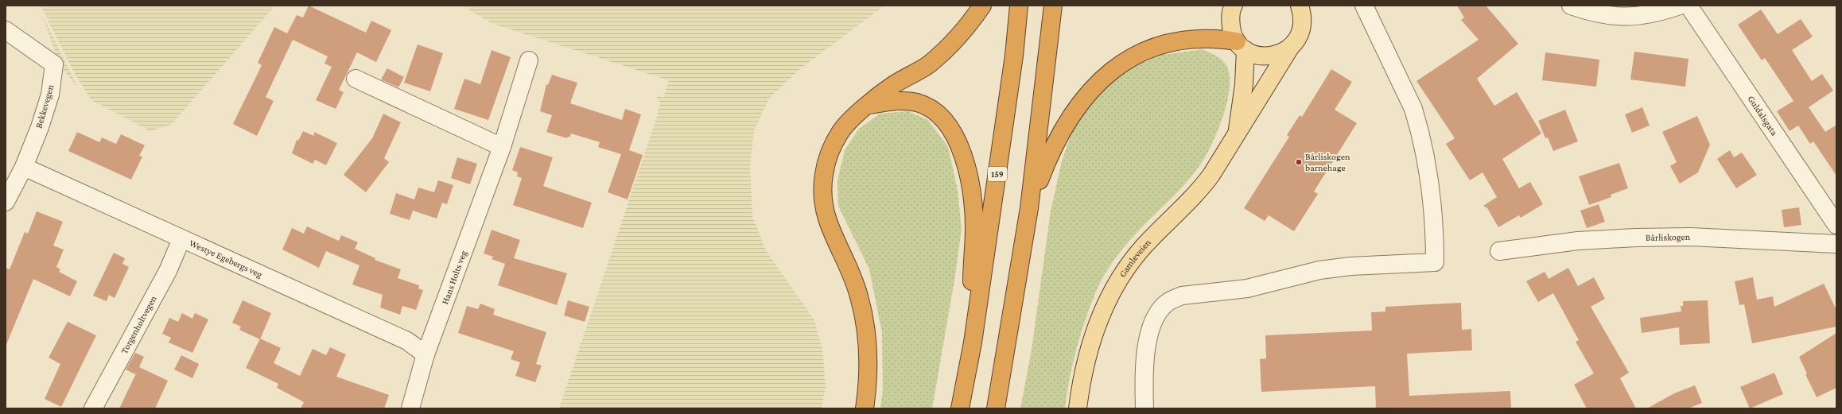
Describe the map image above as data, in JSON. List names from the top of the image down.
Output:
{
  "streets": {
    "highway": ["159"],
    "main road": ["Gamleveien"],
    "street": [
      "Bekkevegen",
      "Guldalsgata",
      "Bårliskogen",
      "Westye Egebergs veg",
      "Hans Holts veg",
      "Torgenholtvegen"
    ]
  },
  "crossings": [
    ["Bekkevegen", "Westye Egebergs veg"],
    ["Westye Egebergs veg", "Hans Holts veg"],
    ["Westye Egebergs veg", "Torgenholtvegen"]
  ],
  "places": ["Bårliskogen barnehage"]
}
